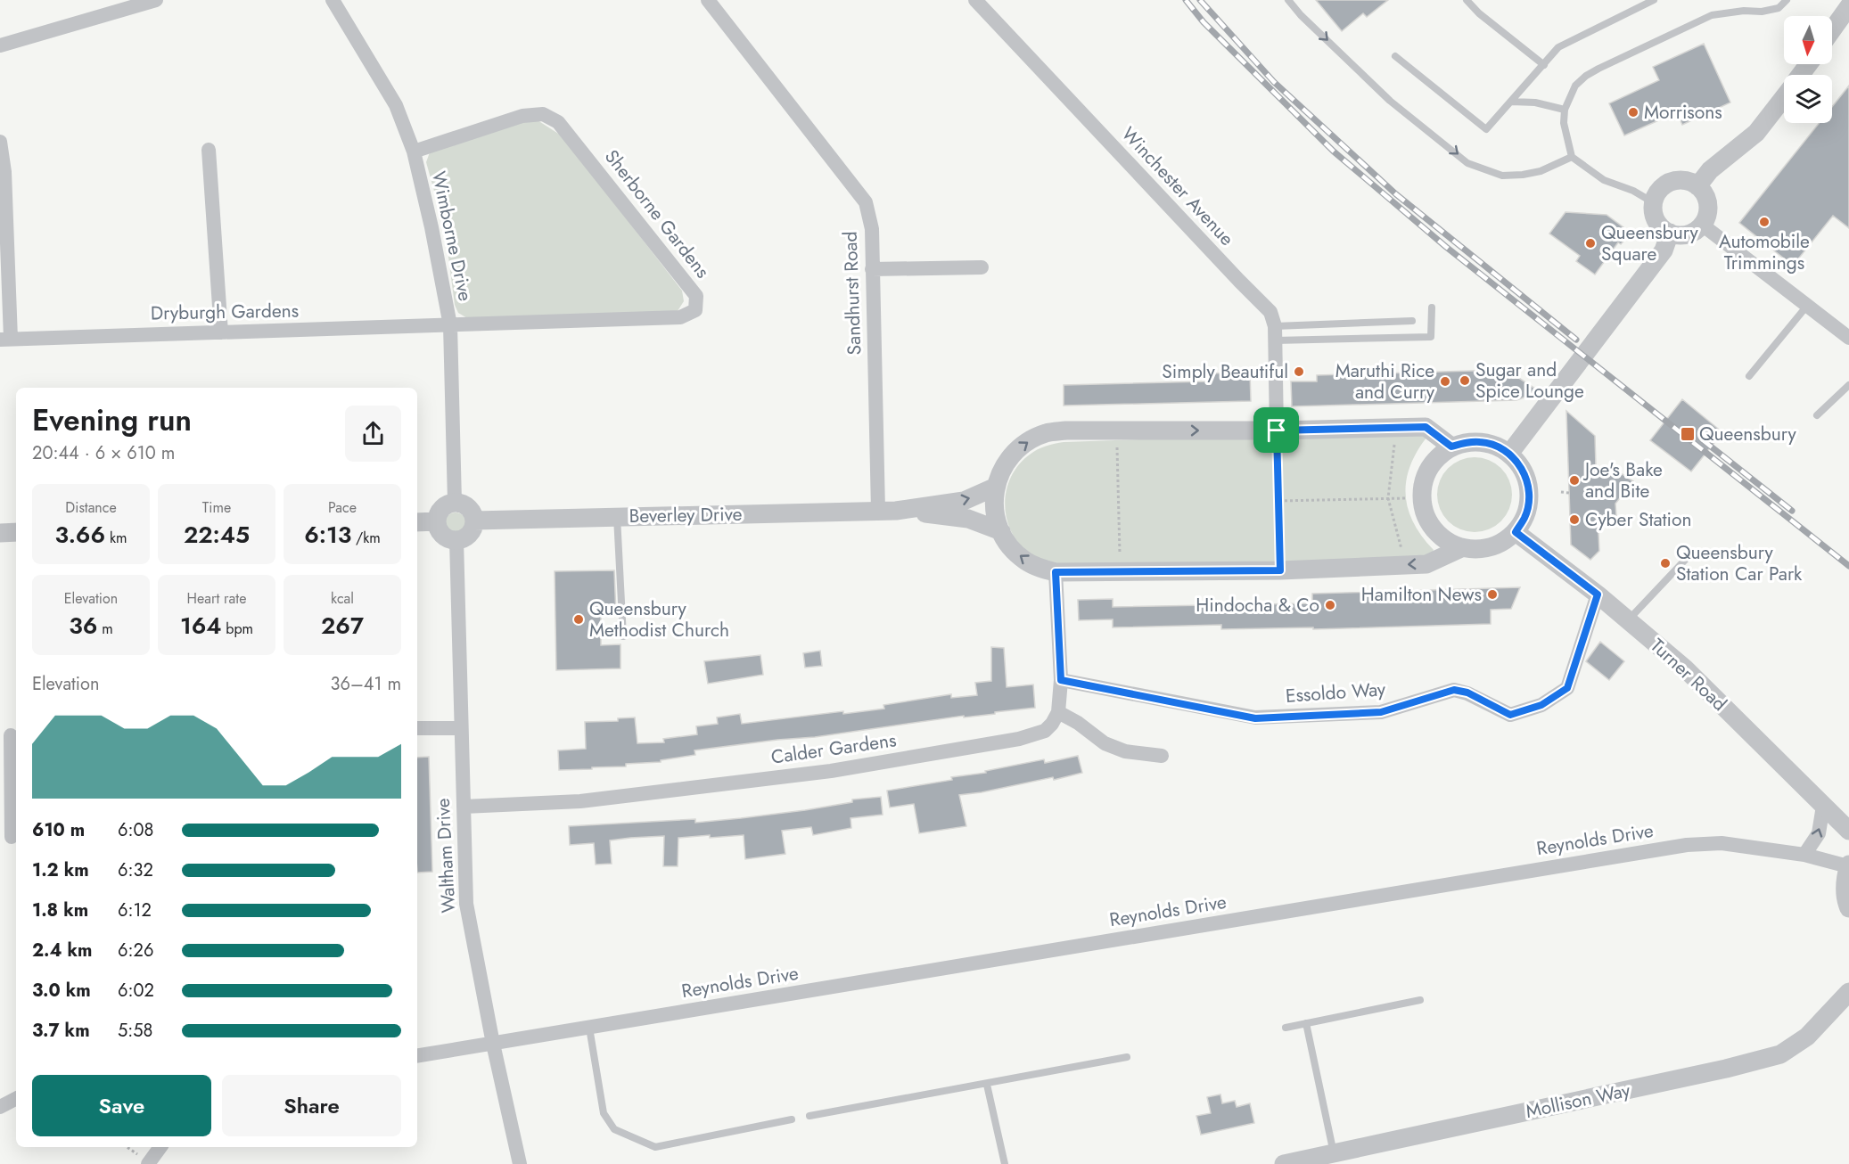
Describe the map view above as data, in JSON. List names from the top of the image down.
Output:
{
  "streets": {
    "street": [
      "Winchester Avenue",
      "Sherborne Gardens",
      "Wimborne Drive",
      "Sandhurst Road",
      "Dryburgh Gardens",
      "Beverley Drive",
      "Turner Road",
      "Essoldo Way",
      "Calder Gardens",
      "Reynolds Drive",
      "Waltham Drive",
      "Mollison Way"
    ]
  },
  "crossings": [
    ["Sherborne Gardens", "Wimborne Drive"],
    ["Sherborne Gardens", "Dryburgh Gardens"],
    ["Wimborne Drive", "Dryburgh Gardens"],
    ["Wimborne Drive", "Beverley Drive"],
    ["Wimborne Drive", "Waltham Drive"],
    ["Sandhurst Road", "Beverley Drive"],
    ["Beverley Drive", "Waltham Drive"],
    ["Turner Road", "Essoldo Way"],
    ["Calder Gardens", "Waltham Drive"],
    ["Reynolds Drive", "Waltham Drive"]
  ],
  "places": {
    "other": [
      "Morrisons",
      "Automobile Trimmings",
      "Queensbury Square",
      "Simply Beautiful",
      "Sugar and Spice Lounge",
      "Maruthi Rice and Curry",
      "Joe's Bake and Bite",
      "Cyber Station",
      "Queensbury Station Car Park",
      "Hamilton News",
      "Hindocha & Co",
      "Queensbury Methodist Church"
    ],
    "transit": ["Queensbury"]
  },
  "north": "bottom",
  "page": {
    "heading": ["Evening run", "20:44 · 6 × 610 m"],
    "stats": [
      ["Distance", "3.66 km"],
      ["Time", "22:45"],
      ["Pace", "6:13 /km"],
      ["Elevation", "36 m"],
      ["Heart rate", "164 bpm"],
      ["kcal", "267"]
    ],
    "chart": ["Elevation", "36–41 m"],
    "list": [
      {
        "name": "610 m",
        "note": "6:08"
      },
      {
        "name": "1.2 km",
        "note": "6:32"
      },
      {
        "name": "1.8 km",
        "note": "6:12"
      },
      {
        "name": "2.4 km",
        "note": "6:26"
      },
      {
        "name": "3.0 km",
        "note": "6:02"
      },
      {
        "name": "3.7 km",
        "note": "5:58"
      }
    ],
    "buttons": ["Save", "Share"]
  }
}
